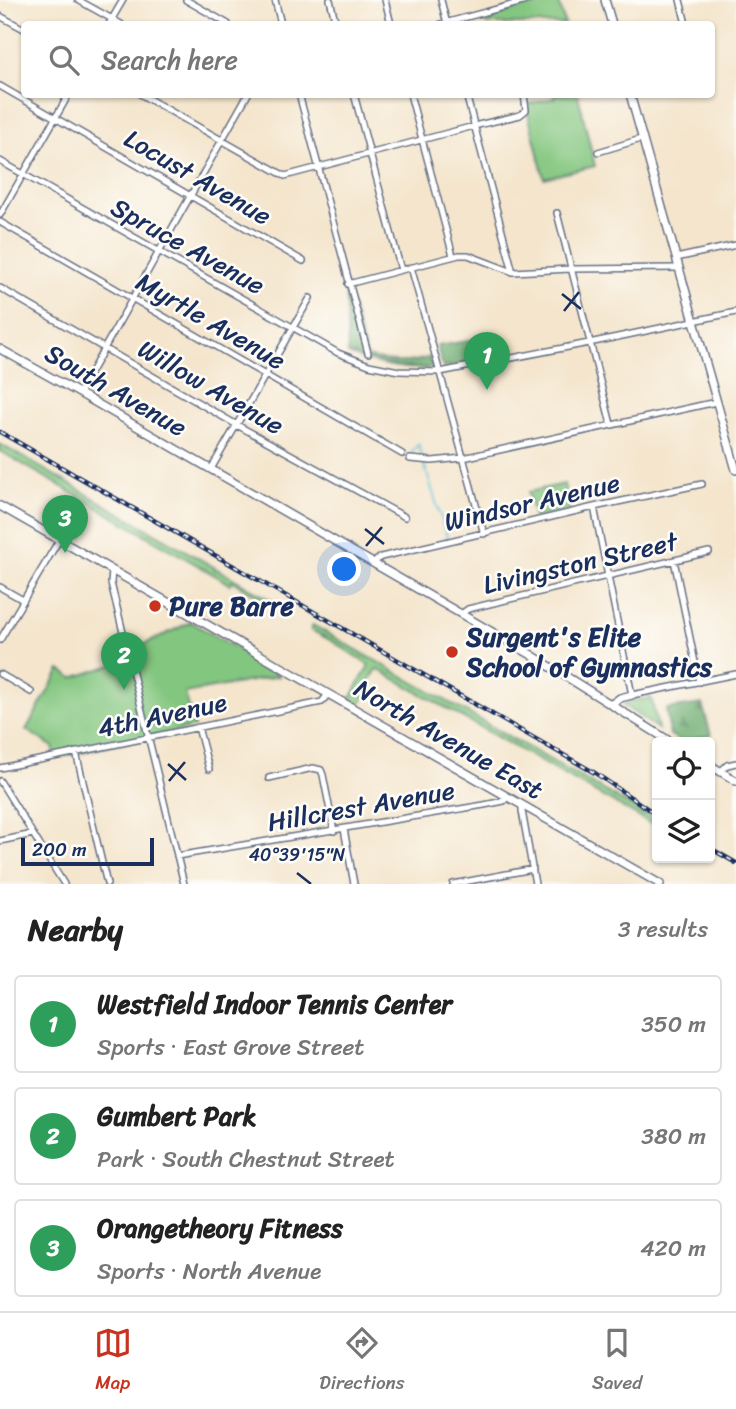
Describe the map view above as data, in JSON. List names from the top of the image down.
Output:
{
  "streets": {
    "main road": ["South Avenue", "North Avenue East"],
    "street": [
      "Locust Avenue",
      "Spruce Avenue",
      "Myrtle Avenue",
      "Willow Avenue",
      "Windsor Avenue",
      "Livingston Street",
      "4th Avenue",
      "Hillcrest Avenue"
    ]
  },
  "crossings": [
    ["South Avenue", "Windsor Avenue"],
    ["South Avenue", "Livingston Street"],
    ["4th Avenue", "North Avenue East"],
    ["North Avenue East", "Hillcrest Avenue"]
  ],
  "places": ["Pure Barre", "Surgent's Elite School of Gymnastics"],
  "scale_bar": "200 m",
  "page": {
    "search": "Search here",
    "pins": ["1", "3", "2"],
    "scale": "200 m",
    "heading": ["Nearby", "3 results"],
    "list": [
      {
        "mark": "1",
        "name": "Westfield Indoor Tennis Center",
        "note": "Sports · East Grove Street",
        "value": "350 m"
      },
      {
        "mark": "2",
        "name": "Gumbert Park",
        "note": "Park · South Chestnut Street",
        "value": "380 m"
      },
      {
        "mark": "3",
        "name": "Orangetheory Fitness",
        "note": "Sports · North Avenue",
        "value": "420 m"
      }
    ],
    "nav": ["Map", "Directions", "Saved"]
  },
  "coordinates": ["40°39'15\"N"]
}
